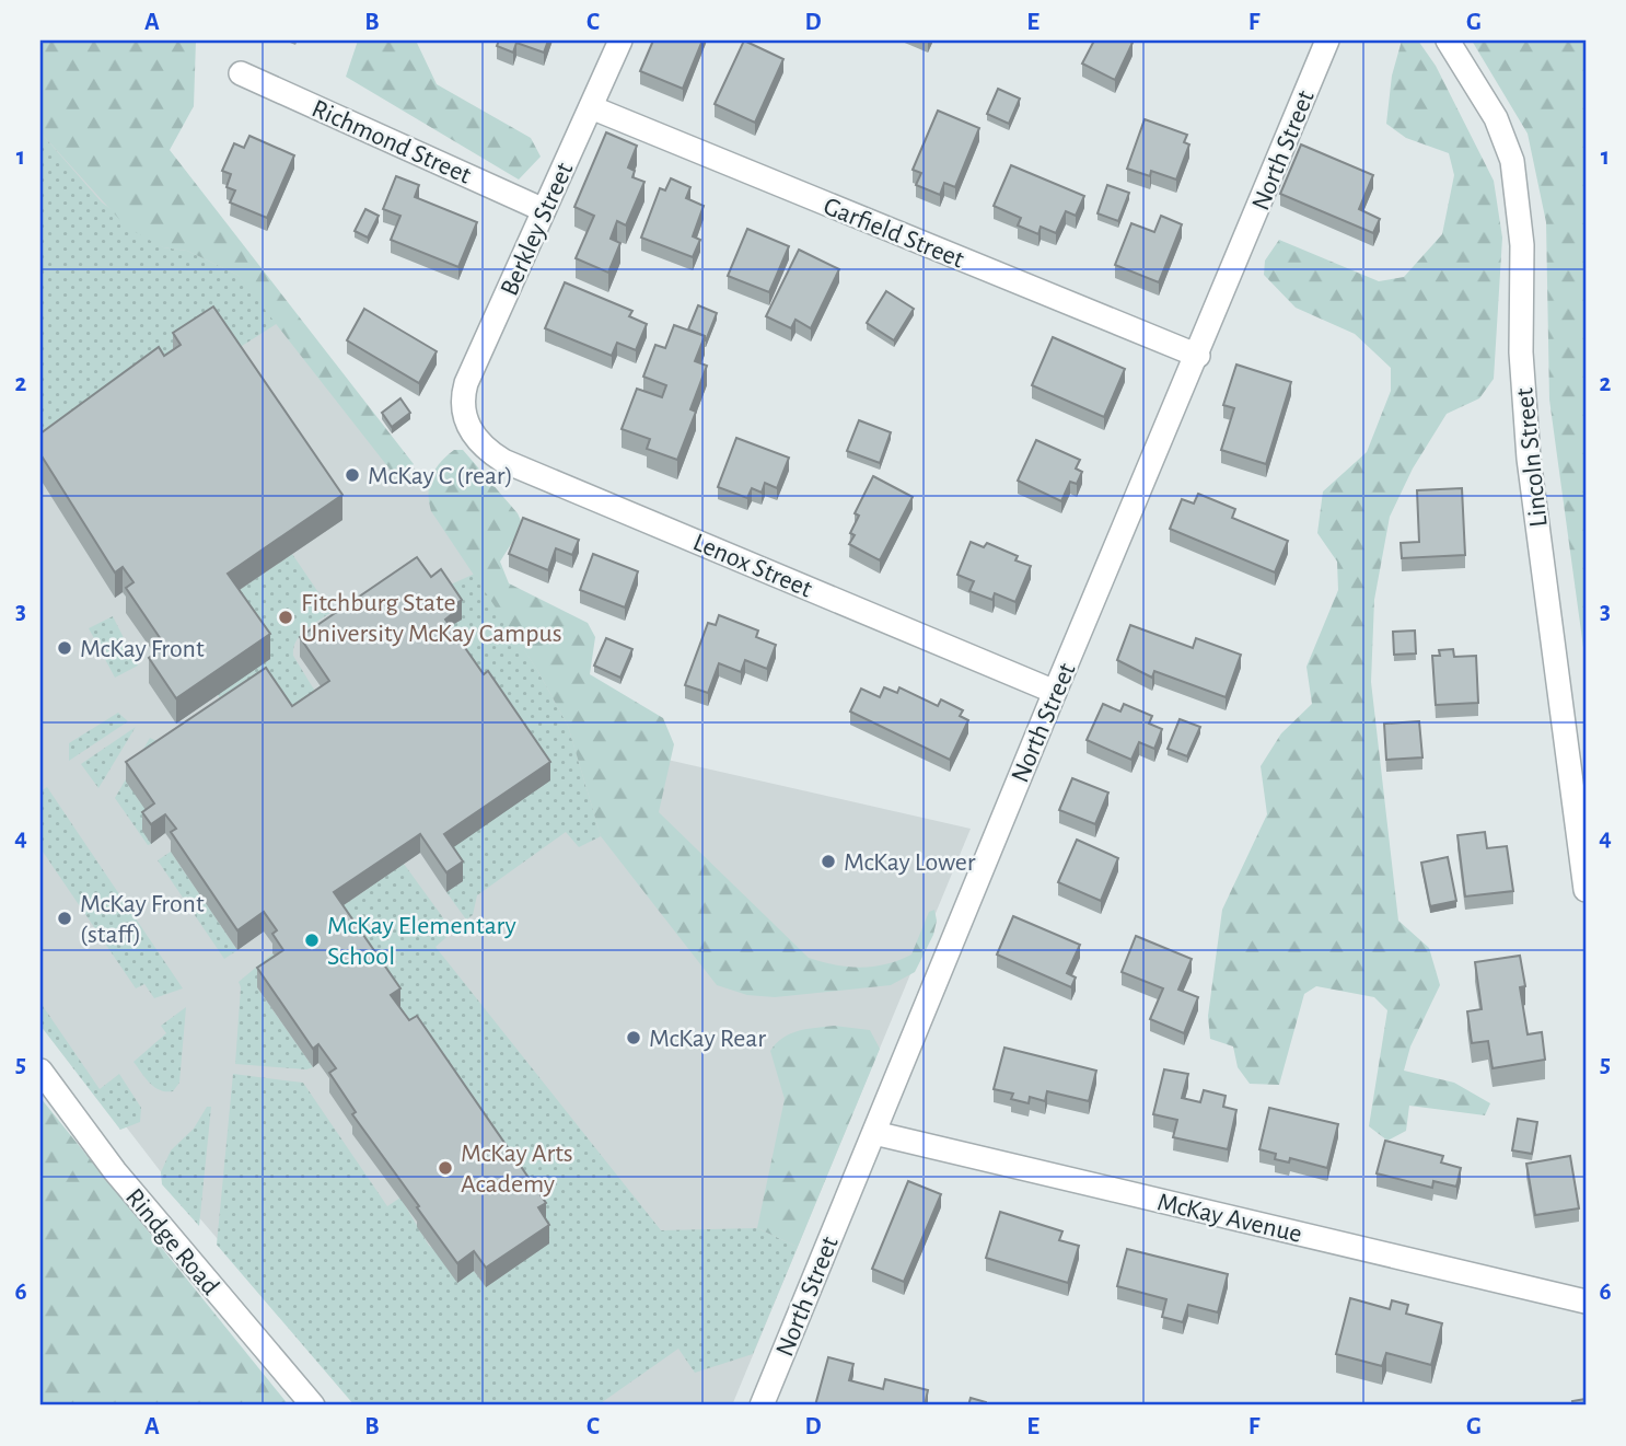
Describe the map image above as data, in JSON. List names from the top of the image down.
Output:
{
  "streets": {
    "street": [
      "Richmond Street",
      "North Street",
      "Berkley Street",
      "Garfield Street",
      "Lincoln Street",
      "Lenox Street",
      "McKay Avenue",
      "Rindge Road"
    ]
  },
  "crossings": [
    ["Richmond Street", "Berkley Street"],
    ["North Street", "Garfield Street"],
    ["North Street", "Lenox Street"],
    ["North Street", "McKay Avenue"],
    ["Berkley Street", "Garfield Street"],
    ["Berkley Street", "Lenox Street"]
  ],
  "places": [
    "McKay C (rear)",
    "Fitchburg State University McKay Campus",
    "McKay Front",
    "McKay Lower",
    "McKay Front (staff)",
    "McKay Elementary School",
    "McKay Rear",
    "McKay Arts Academy"
  ],
  "grid": {
    "columns": [
      "A",
      "B",
      "C",
      "D",
      "E",
      "F",
      "G"
    ],
    "rows": [
      "1",
      "2",
      "3",
      "4",
      "5",
      "6"
    ]
  }
}
